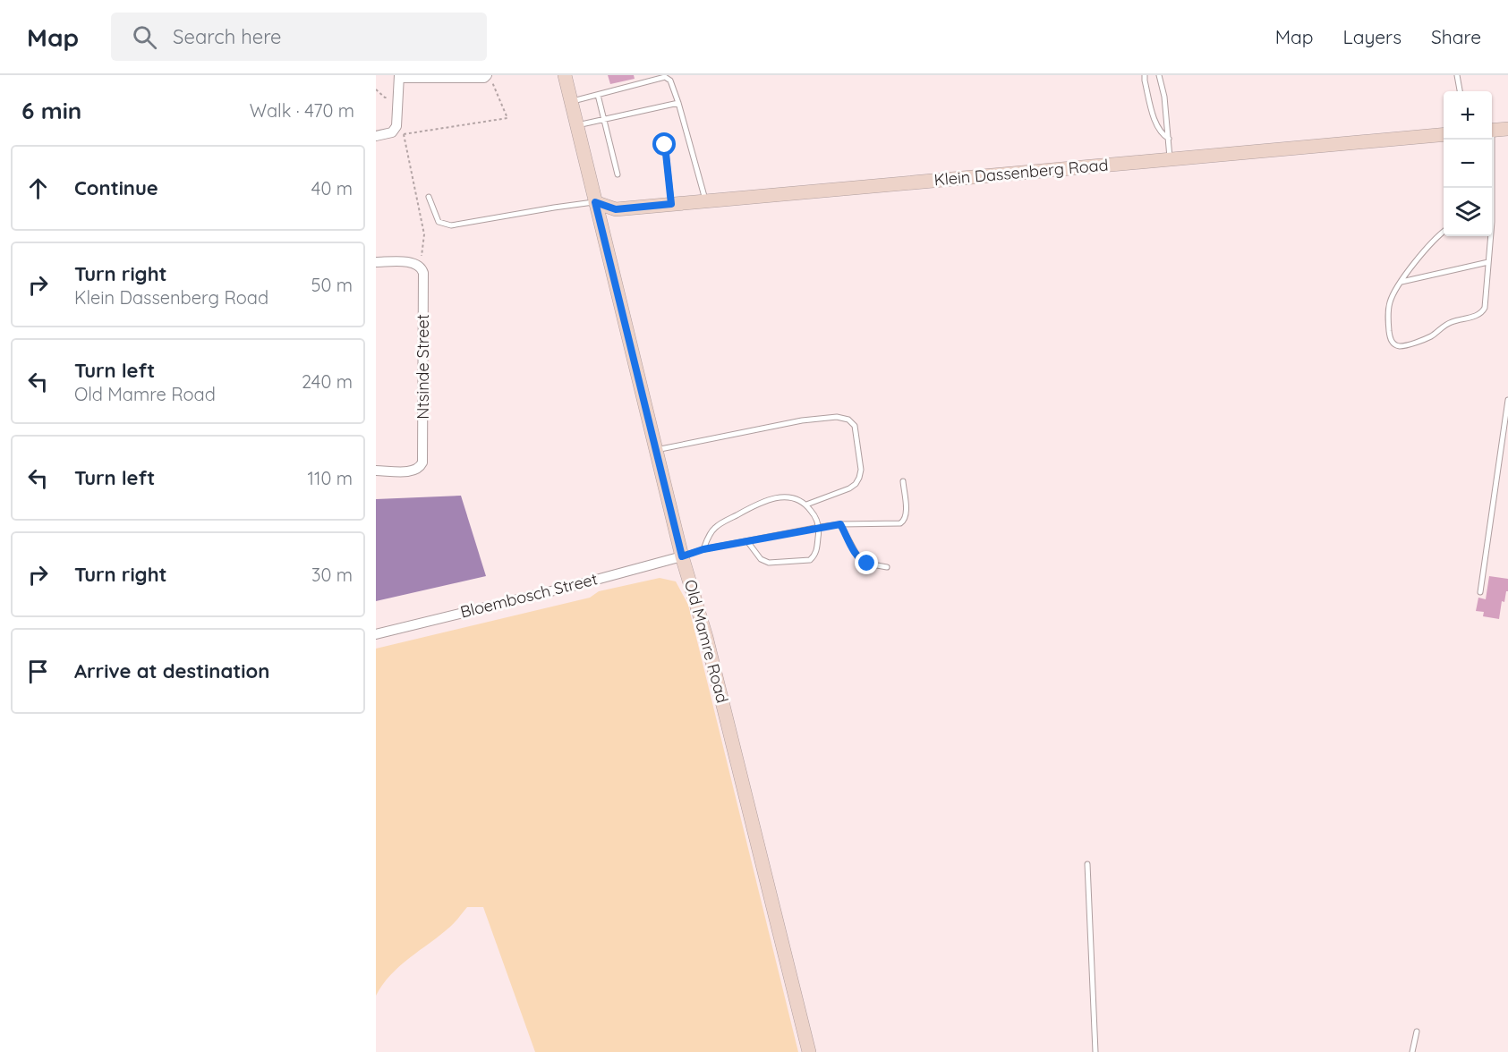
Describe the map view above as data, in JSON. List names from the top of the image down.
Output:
{
  "streets": {
    "main road": ["Klein Dassenberg Road", "Old Mamre Road"],
    "street": ["Ntsinde Street", "Bloembosch Street"]
  },
  "crossings": [
    ["Klein Dassenberg Road", "Old Mamre Road"],
    ["Bloembosch Street", "Old Mamre Road"]
  ],
  "page": {
    "header": "Map",
    "search": "Search here",
    "nav": ["Map", "Layers", "Share"],
    "heading": ["6 min", "Walk · 470 m"],
    "map_buttons": ["+", "−"],
    "list": [
      ["Continue", "40 m"],
      ["Turn right", "Klein Dassenberg Road", "50 m"],
      ["Turn left", "Old Mamre Road", "240 m"],
      ["Turn left", "110 m"],
      ["Turn right", "30 m"],
      "Arrive at destination"
    ]
  }
}
